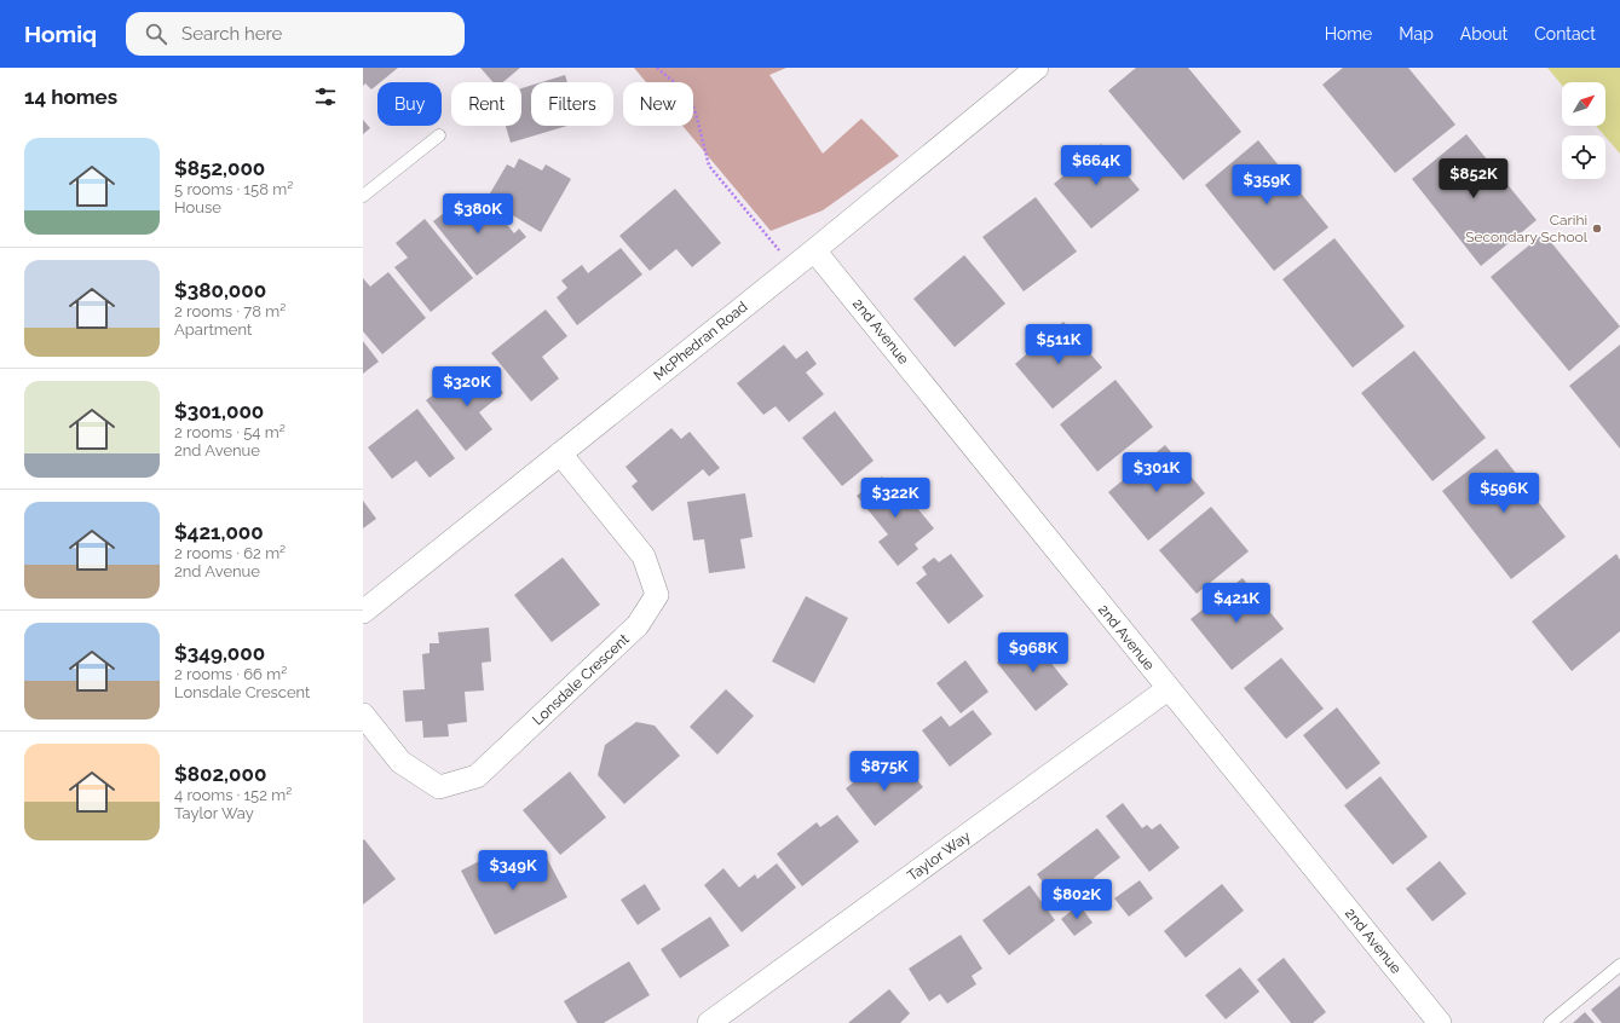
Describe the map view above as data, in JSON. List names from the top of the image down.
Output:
{
  "streets": {
    "street": [
      "2nd Avenue",
      "McPhedran Road",
      "Lonsdale Crescent",
      "Taylor Way"
    ]
  },
  "crossings": [
    ["2nd Avenue", "McPhedran Road"],
    ["2nd Avenue", "Taylor Way"],
    ["McPhedran Road", "Lonsdale Crescent"]
  ],
  "places": ["Carihi Secondary School"],
  "north": "top right",
  "page": {
    "header": "Homiq",
    "search": "Search here",
    "nav": [
      "Home",
      "Map",
      "About",
      "Contact"
    ],
    "heading": "14 homes",
    "chip": [
      "Buy",
      "Rent",
      "Filters",
      "New"
    ],
    "list": [
      {
        "name": "$852,000",
        "note": "5 rooms · 158 m² · House"
      },
      {
        "name": "$380,000",
        "note": "2 rooms · 78 m² · Apartment"
      },
      {
        "name": "$301,000",
        "note": "2 rooms · 54 m² · 2nd Avenue"
      },
      {
        "name": "$421,000",
        "note": "2 rooms · 62 m² · 2nd Avenue"
      },
      {
        "name": "$349,000",
        "note": "2 rooms · 66 m² · Lonsdale Crescent"
      },
      {
        "name": "$802,000",
        "note": "4 rooms · 152 m² · Taylor Way"
      }
    ],
    "price": [
      "$664K",
      "$852K",
      "$359K",
      "$380K",
      "$511K",
      "$320K",
      "$301K",
      "$596K",
      "$322K",
      "$421K",
      "$968K",
      "$875K",
      "$349K",
      "$802K"
    ]
  }
}
